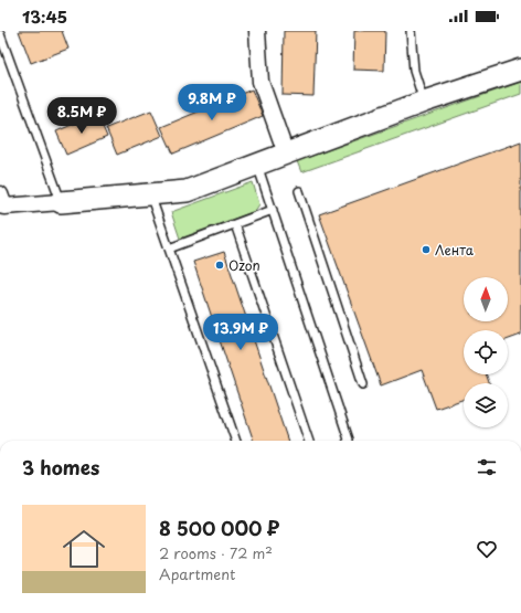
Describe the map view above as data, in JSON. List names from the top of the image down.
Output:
{
  "places": ["Лента", "Ozon"],
  "north": "top",
  "page": {
    "status": "13:45",
    "price": ["9.8M ₽", "8.5M ₽", "13.9M ₽"],
    "heading": "3 homes",
    "list": [
      {
        "name": "8 500 000 ₽",
        "note": "2 rooms · 72 m² · Apartment"
      }
    ]
  }
}
